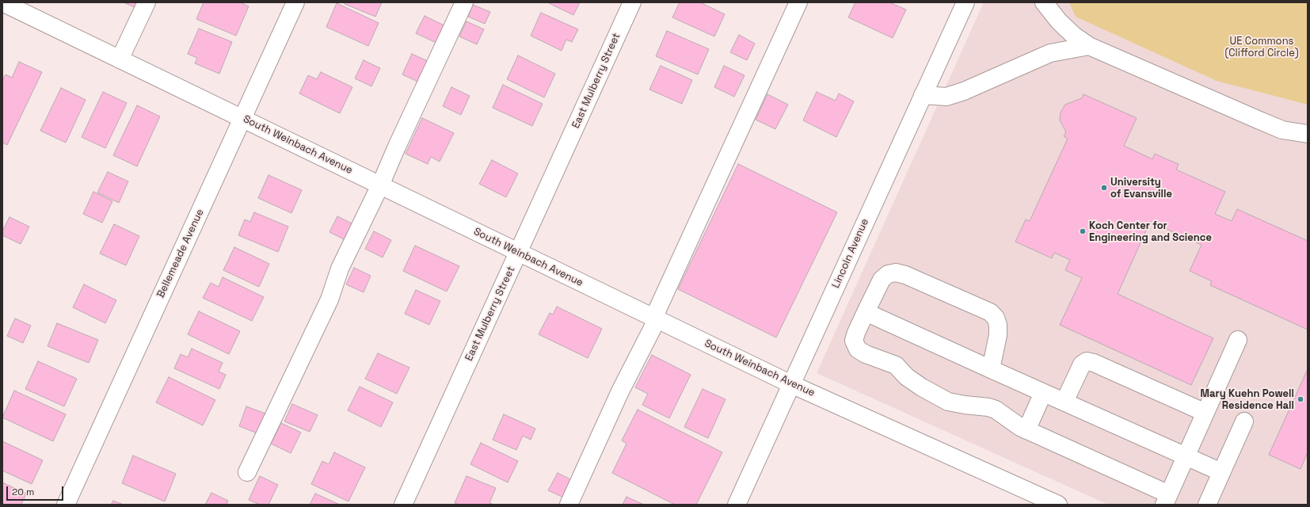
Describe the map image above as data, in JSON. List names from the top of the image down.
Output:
{
  "streets": {
    "street": [
      "East Mulberry Street",
      "South Weinbach Avenue",
      "Bellemeade Avenue",
      "Lincoln Avenue"
    ]
  },
  "crossings": [
    ["East Mulberry Street", "South Weinbach Avenue"],
    ["South Weinbach Avenue", "Bellemeade Avenue"],
    ["South Weinbach Avenue", "Lincoln Avenue"]
  ],
  "parks": ["UE Commons (Clifford Circle)"],
  "places": ["University of Evansville", "Koch Center for Engineering and Science", "Mary Kuehn Powell Residence Hall"],
  "scale_bar": "20 m"
}
